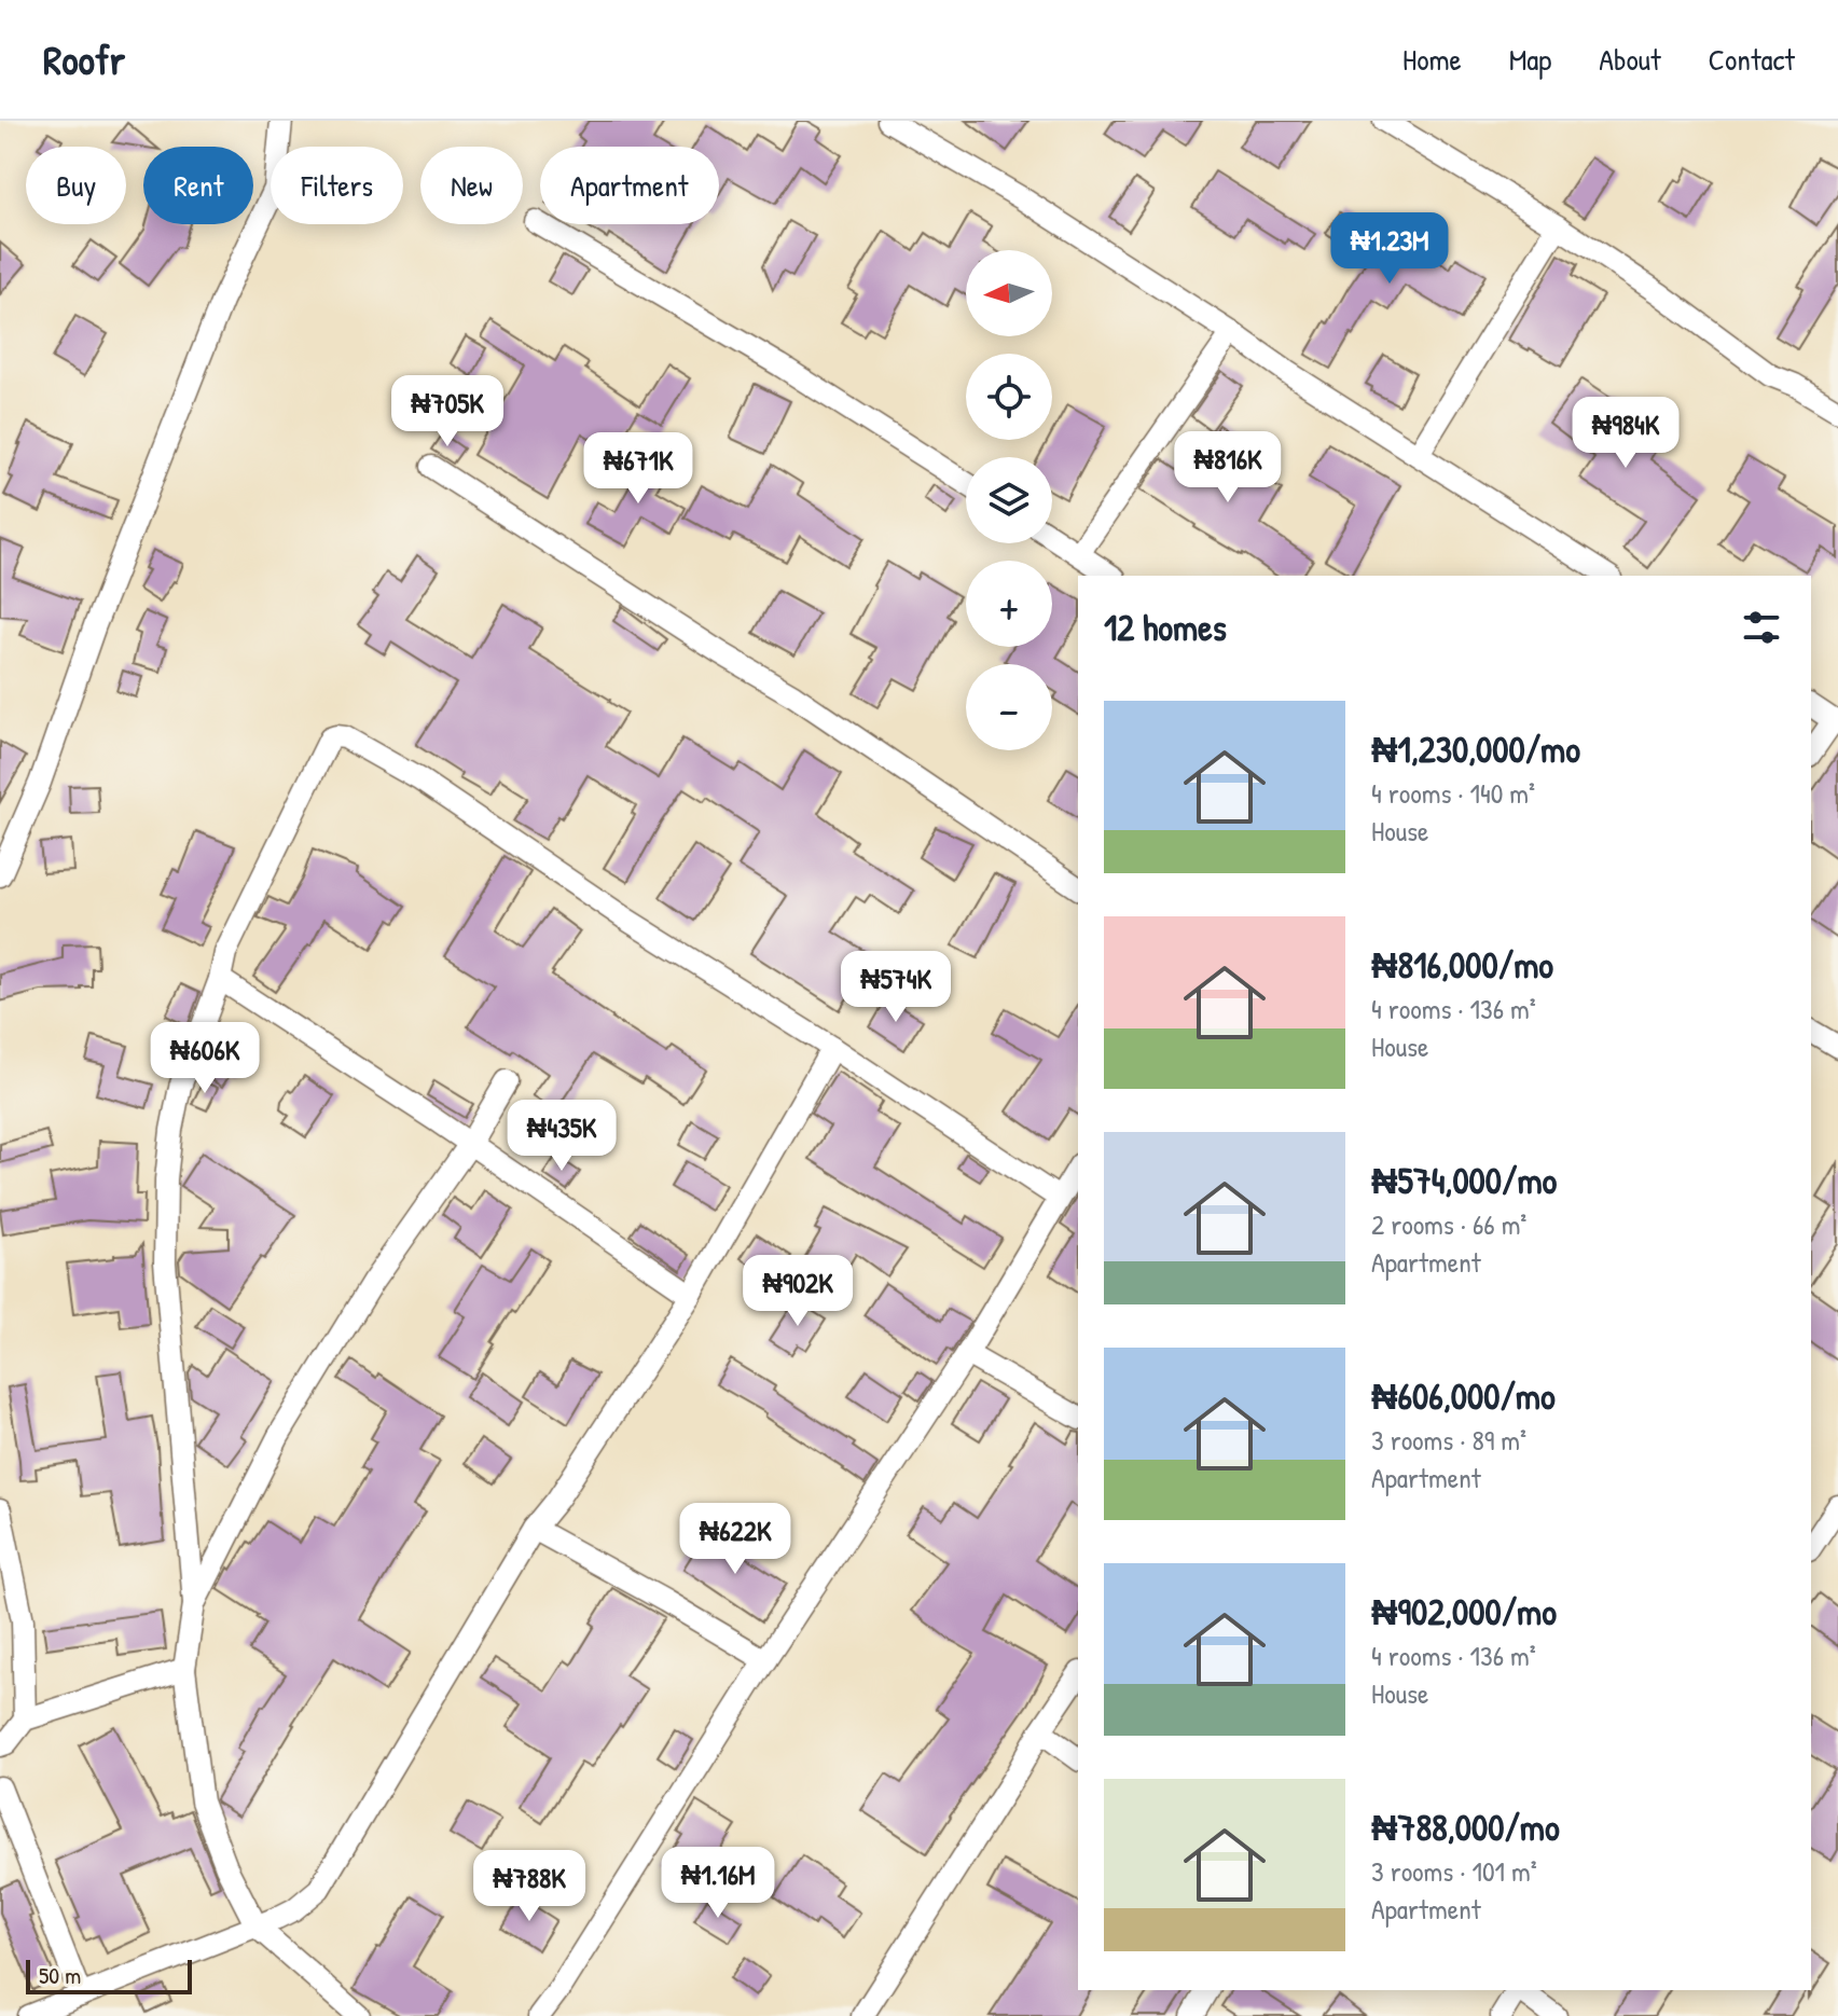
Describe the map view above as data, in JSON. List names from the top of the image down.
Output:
{
  "scale_bar": "50 m",
  "north": "left",
  "page": {
    "header": "Roofr",
    "nav": [
      "Home",
      "Map",
      "About",
      "Contact"
    ],
    "chip": [
      "Buy",
      "Rent",
      "Filters",
      "New",
      "Apartment"
    ],
    "price": [
      "₦1.23M",
      "₦705K",
      "₦984K",
      "₦816K",
      "₦671K",
      "₦574K",
      "₦606K",
      "₦435K",
      "₦902K",
      "₦622K",
      "₦1.16M",
      "₦788K"
    ],
    "map_buttons": ["+", "−"],
    "heading": "12 homes",
    "list": [
      {
        "name": "₦1,230,000/mo",
        "note": "4 rooms · 140 m² · House"
      },
      {
        "name": "₦816,000/mo",
        "note": "4 rooms · 136 m² · House"
      },
      {
        "name": "₦574,000/mo",
        "note": "2 rooms · 66 m² · Apartment"
      },
      {
        "name": "₦606,000/mo",
        "note": "3 rooms · 89 m² · Apartment"
      },
      {
        "name": "₦902,000/mo",
        "note": "4 rooms · 136 m² · House"
      },
      {
        "name": "₦788,000/mo",
        "note": "3 rooms · 101 m² · Apartment"
      }
    ],
    "scale": "50 m"
  }
}
